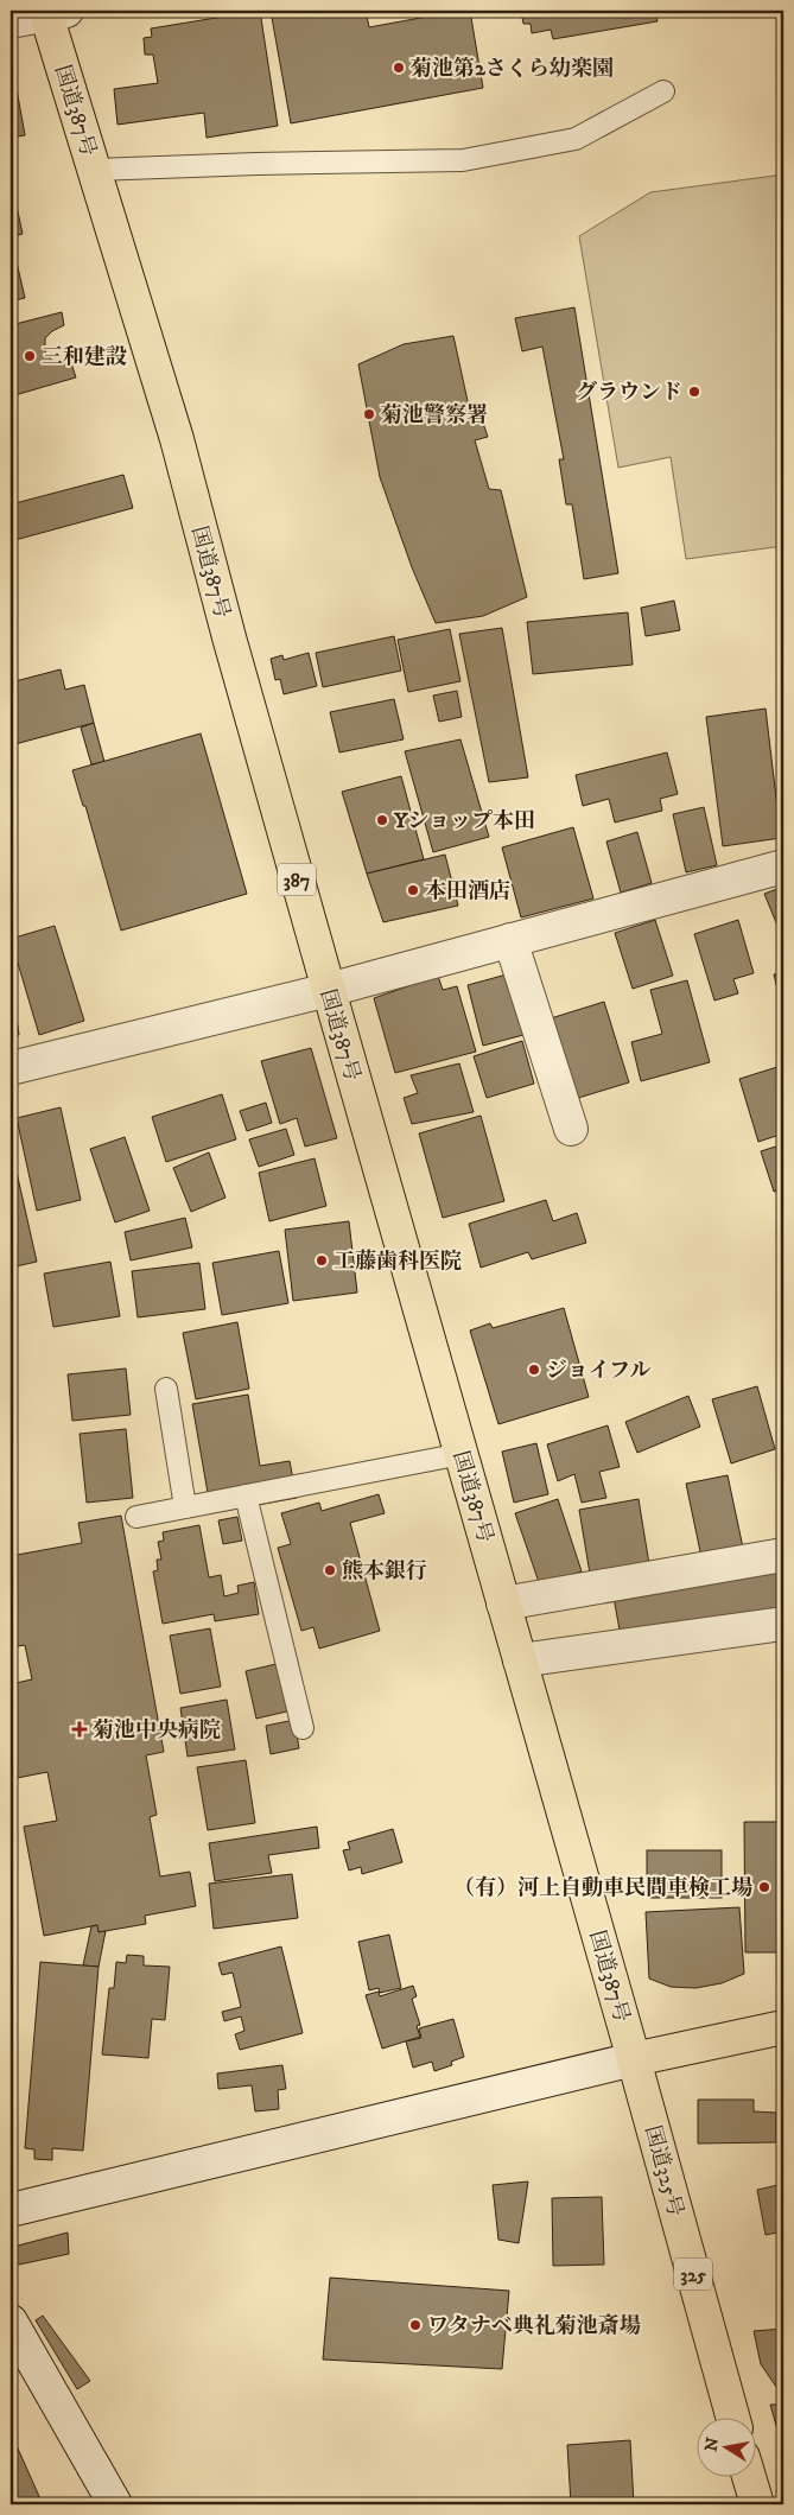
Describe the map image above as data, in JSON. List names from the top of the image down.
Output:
{
  "streets": {
    "highway": [
      "国道387号",
      "387",
      "国道325号",
      "325"
    ]
  },
  "crossings": [
    ["国道387号", "国道325号"]
  ],
  "places": {
    "other": [
      "菊池第2さくら幼楽園",
      "三和建設",
      "グラウンド",
      "菊池警察署",
      "Yショップ本田",
      "本田酒店",
      "工藤歯科医院",
      "ジョイフル",
      "熊本銀行",
      "（有）河上自動車民間車検工場",
      "ワタナベ典礼菊池斎場"
    ],
    "health": ["菊池中央病院"]
  },
  "north": "left"
}
